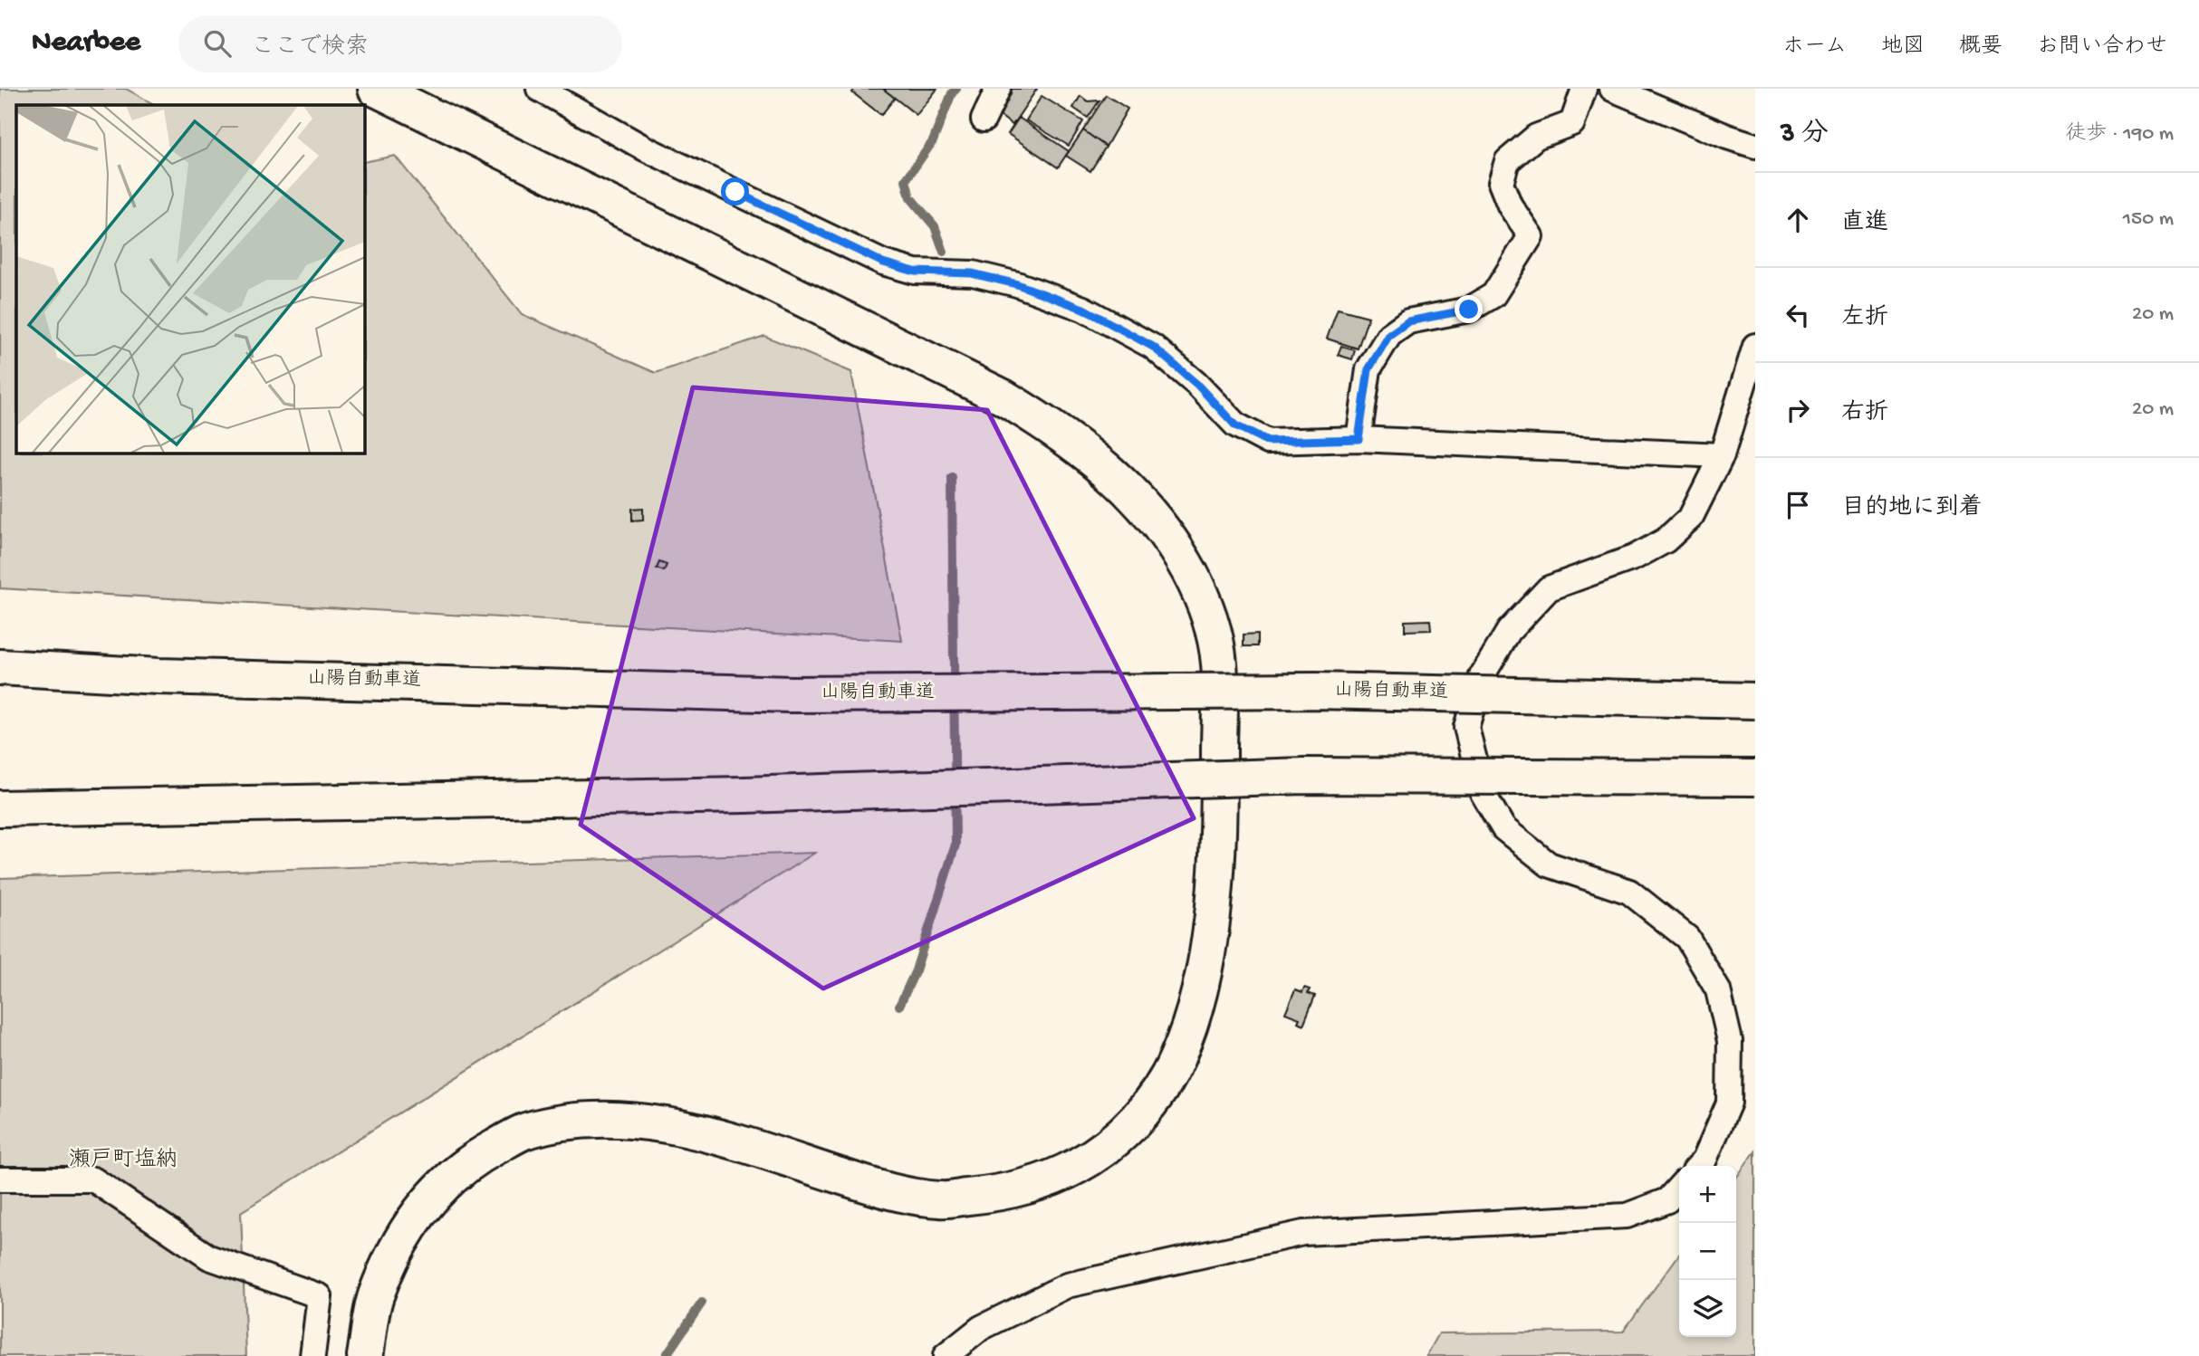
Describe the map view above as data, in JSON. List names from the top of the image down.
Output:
{
  "streets": {
    "highway": ["山陽自動車道"]
  },
  "districts": ["瀬戸町塩納"],
  "page": {
    "header": "Nearbee",
    "search": "ここで検索",
    "nav": [
      "ホーム",
      "地図",
      "概要",
      "お問い合わせ"
    ],
    "heading": ["3 分", "徒歩 · 190 m"],
    "list": [
      ["直進", "150 m"],
      ["左折", "20 m"],
      ["右折", "20 m"],
      "目的地に到着"
    ],
    "map_buttons": ["+", "−"]
  }
}
